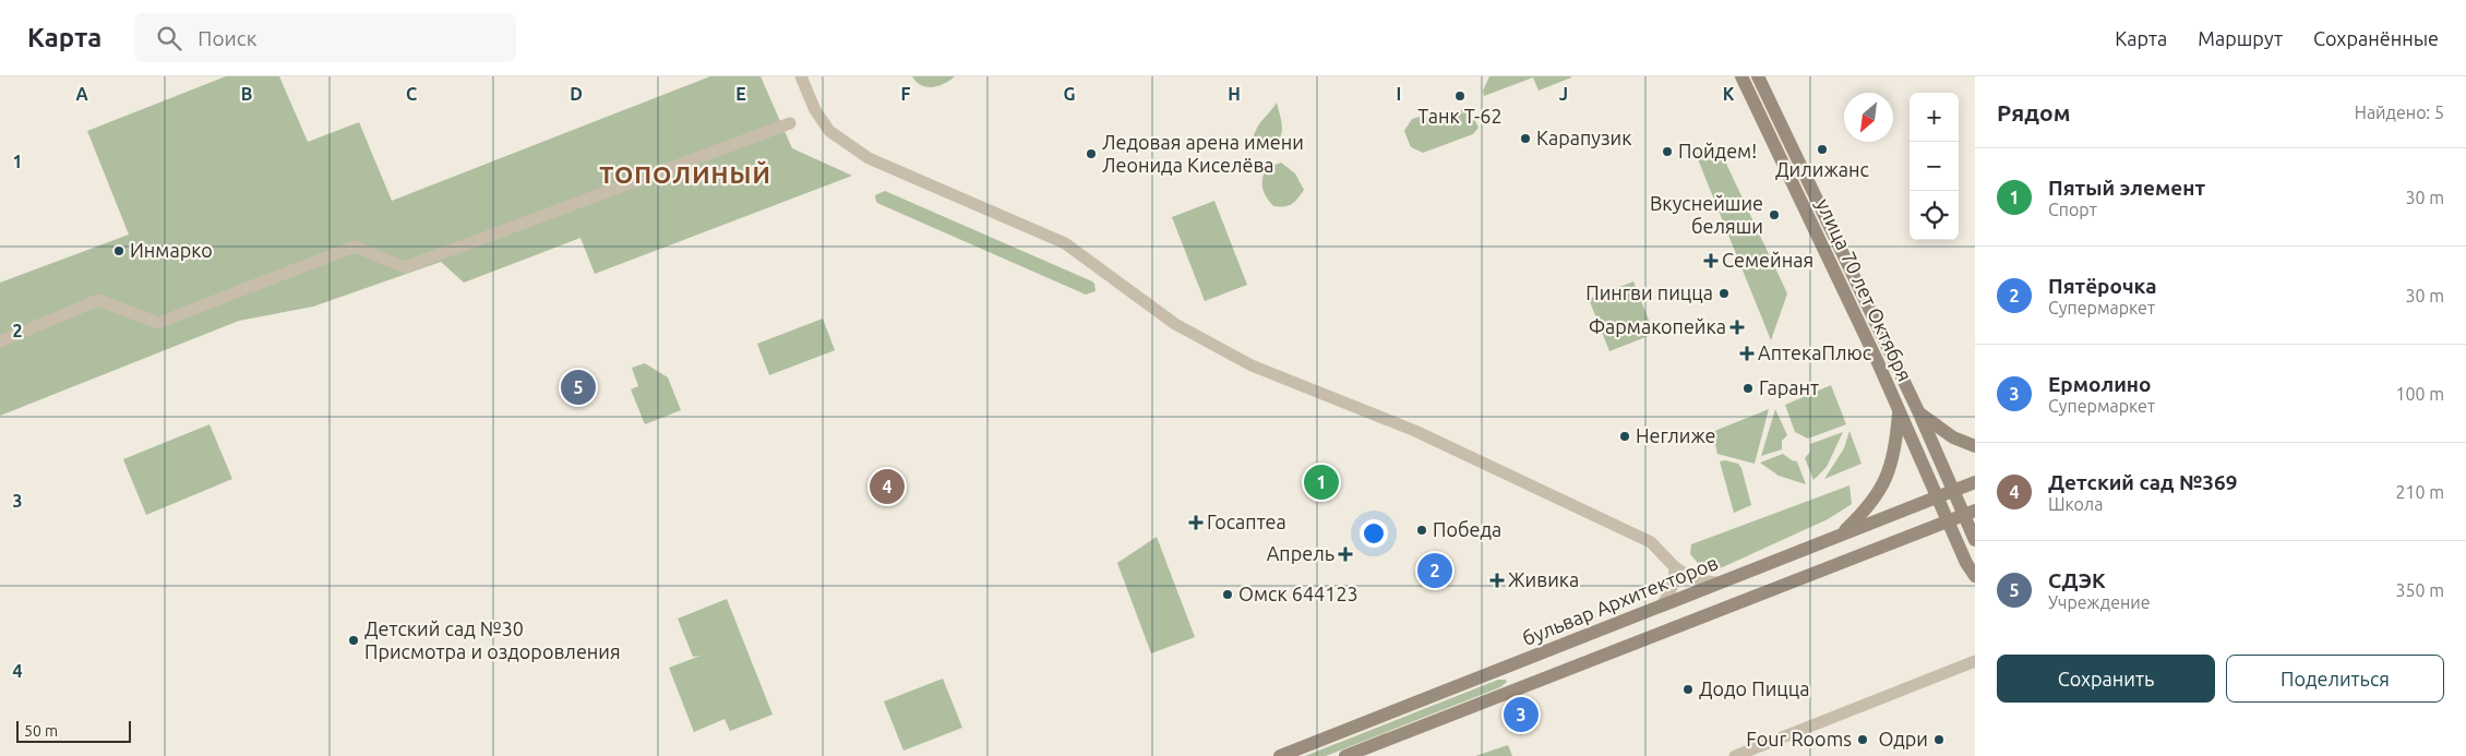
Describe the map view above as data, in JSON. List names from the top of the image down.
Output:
{
  "streets": {
    "main road": ["улица 70 лет Октября", "бульвар Архитекторов"]
  },
  "crossings": [
    ["улица 70 лет Октября", "бульвар Архитекторов"]
  ],
  "districts": ["ТОПОЛИНЫЙ"],
  "places": {
    "other": [
      "Танк Т-62",
      "Карапузик",
      "Дилижанс",
      "Пойдем!",
      "Ледовая арена имени Леонида Киселёва",
      "Вкуснейшие беляши",
      "Инмарко",
      "Пингви пицца",
      "Гарант",
      "Неглиже",
      "Победа",
      "Омск 644123",
      "Детский сад №30 Присмотра и оздоровления",
      "Додо Пицца",
      "Four Rooms",
      "Одри"
    ],
    "health": [
      "Семейная",
      "Фармакопейка",
      "АптекаПлюс",
      "Госаптеа",
      "Апрель",
      "Живика"
    ]
  },
  "scale_bar": "50 m",
  "north": "bottom left",
  "page": {
    "header": "Карта",
    "search": "Поиск",
    "nav": ["Карта", "Маршрут", "Сохранённые"],
    "heading": ["Рядом", "Найдено: 5"],
    "map_buttons": ["+", "−"],
    "list": [
      {
        "mark": "1",
        "name": "Пятый элемент",
        "note": "Спорт",
        "value": "30 m"
      },
      {
        "mark": "2",
        "name": "Пятёрочка",
        "note": "Супермаркет",
        "value": "30 m"
      },
      {
        "mark": "3",
        "name": "Ермолино",
        "note": "Супермаркет",
        "value": "100 m"
      },
      {
        "mark": "4",
        "name": "Детский сад №369",
        "note": "Школа",
        "value": "210 m"
      },
      {
        "mark": "5",
        "name": "СДЭК",
        "note": "Учреждение",
        "value": "350 m"
      }
    ],
    "pins": [
      "5",
      "1",
      "4",
      "2",
      "3"
    ],
    "buttons": ["Сохранить", "Поделиться"],
    "scale": "50 m"
  },
  "grid": {
    "columns": [
      "A",
      "B",
      "C",
      "D",
      "E",
      "F",
      "G",
      "H",
      "I",
      "J",
      "K"
    ],
    "rows": [
      "1",
      "2",
      "3",
      "4"
    ]
  }
}
